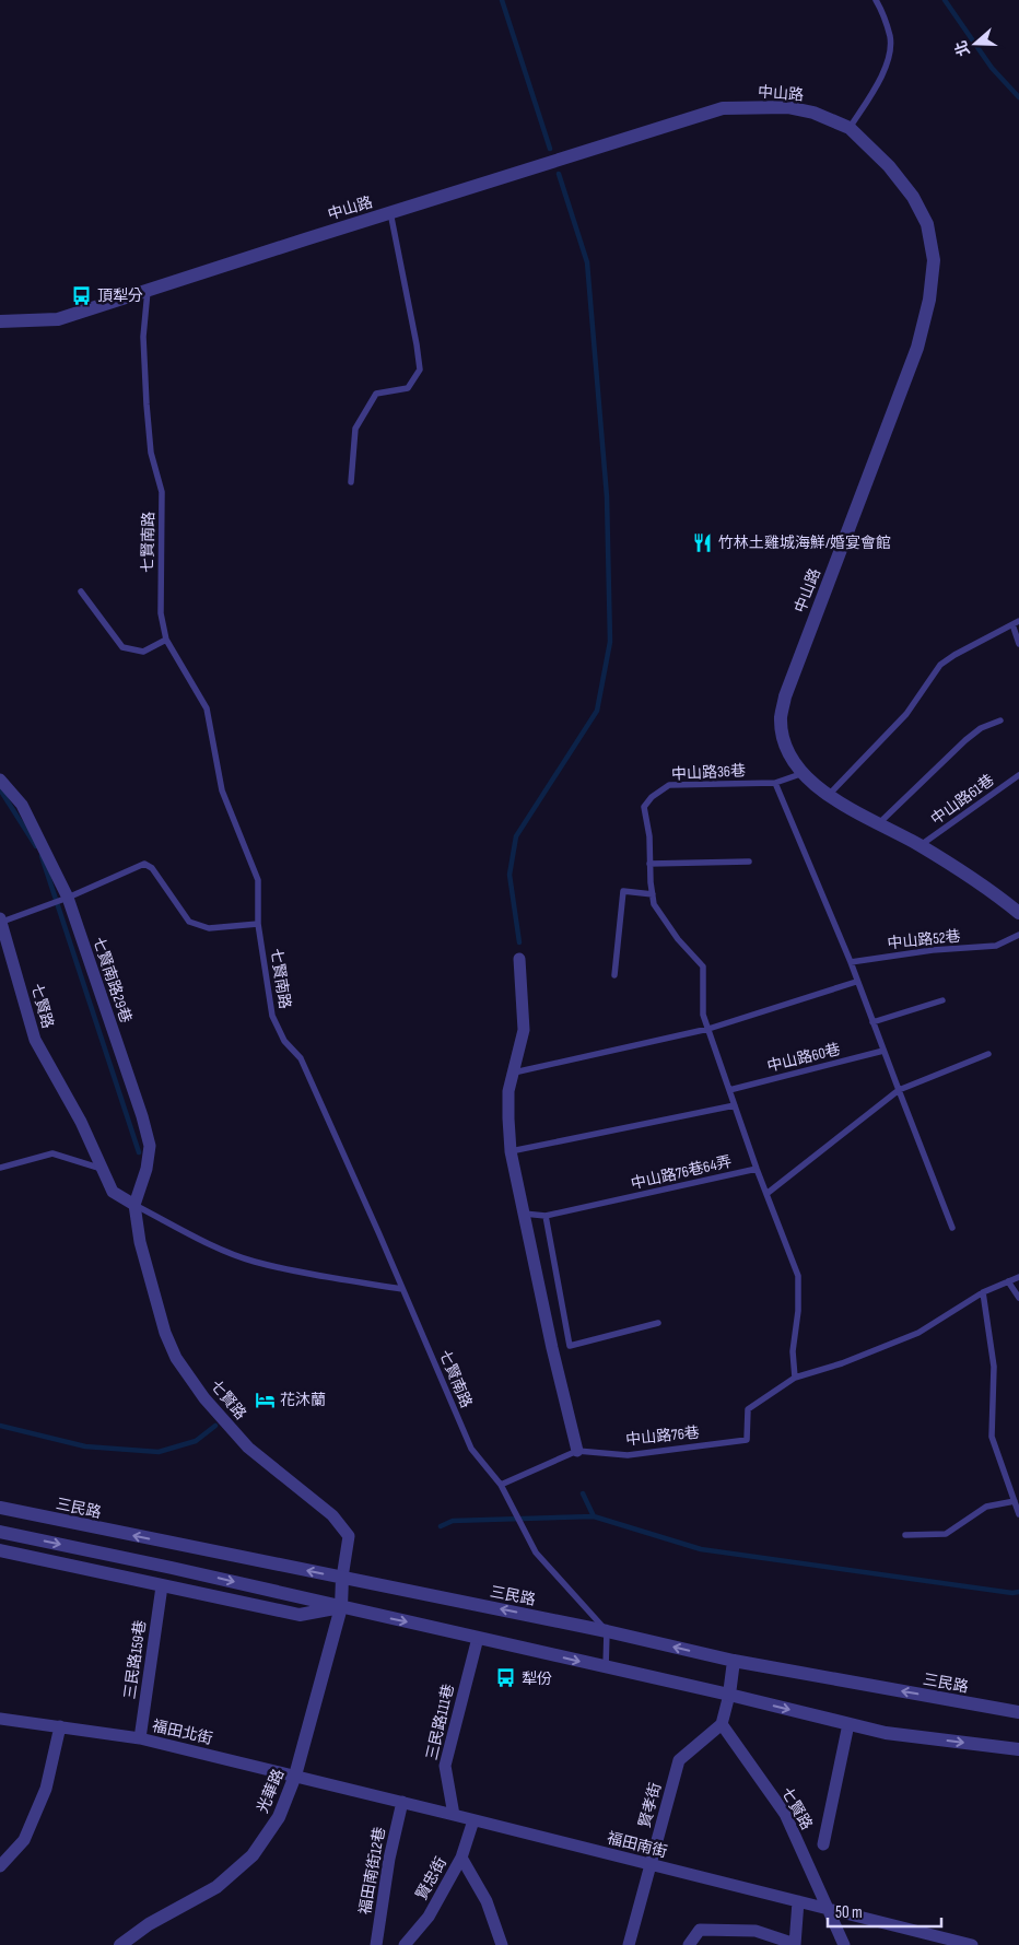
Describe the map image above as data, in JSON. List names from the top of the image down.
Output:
{
  "streets": {
    "street": [
      "中山路",
      "七賢南路29巷",
      "七賢路",
      "三民路",
      "三民路159巷",
      "三民路111巷",
      "福田北街",
      "光華路",
      "賢孝街",
      "福田南街",
      "福田南街12巷",
      "賢忠街"
    ],
    "lane": [
      "七賢南路",
      "中山路36巷",
      "中山路61巷",
      "中山路52巷",
      "中山路60巷",
      "中山路76巷64弄",
      "中山路76巷"
    ]
  },
  "crossings": [
    ["中山路", "七賢南路"],
    ["中山路", "中山路36巷"],
    ["中山路", "中山路61巷"],
    ["七賢南路", "七賢路"],
    ["七賢南路", "中山路76巷"],
    ["七賢南路", "三民路"],
    ["中山路36巷", "中山路76巷64弄"],
    ["七賢南路29巷", "七賢路"],
    ["七賢路", "三民路"],
    ["七賢路", "光華路"],
    ["七賢路", "賢孝街"],
    ["七賢路", "福田南街"],
    ["中山路60巷", "中山路76巷64弄"],
    ["三民路", "光華路"],
    ["三民路159巷", "福田北街"],
    ["三民路111巷", "福田南街"],
    ["福田北街", "光華路"],
    ["福田北街", "福田南街"],
    ["光華路", "福田南街"],
    ["賢孝街", "福田南街"],
    ["福田南街", "福田南街12巷"],
    ["福田南街", "賢忠街"]
  ],
  "places": {
    "bus stop": ["頂犁分", "犁份"],
    "restaurant": ["竹林土雞城海鮮/婚宴會館"],
    "hotel": ["花沐蘭"]
  },
  "scale_bar": "50 m",
  "north": "left"
}
